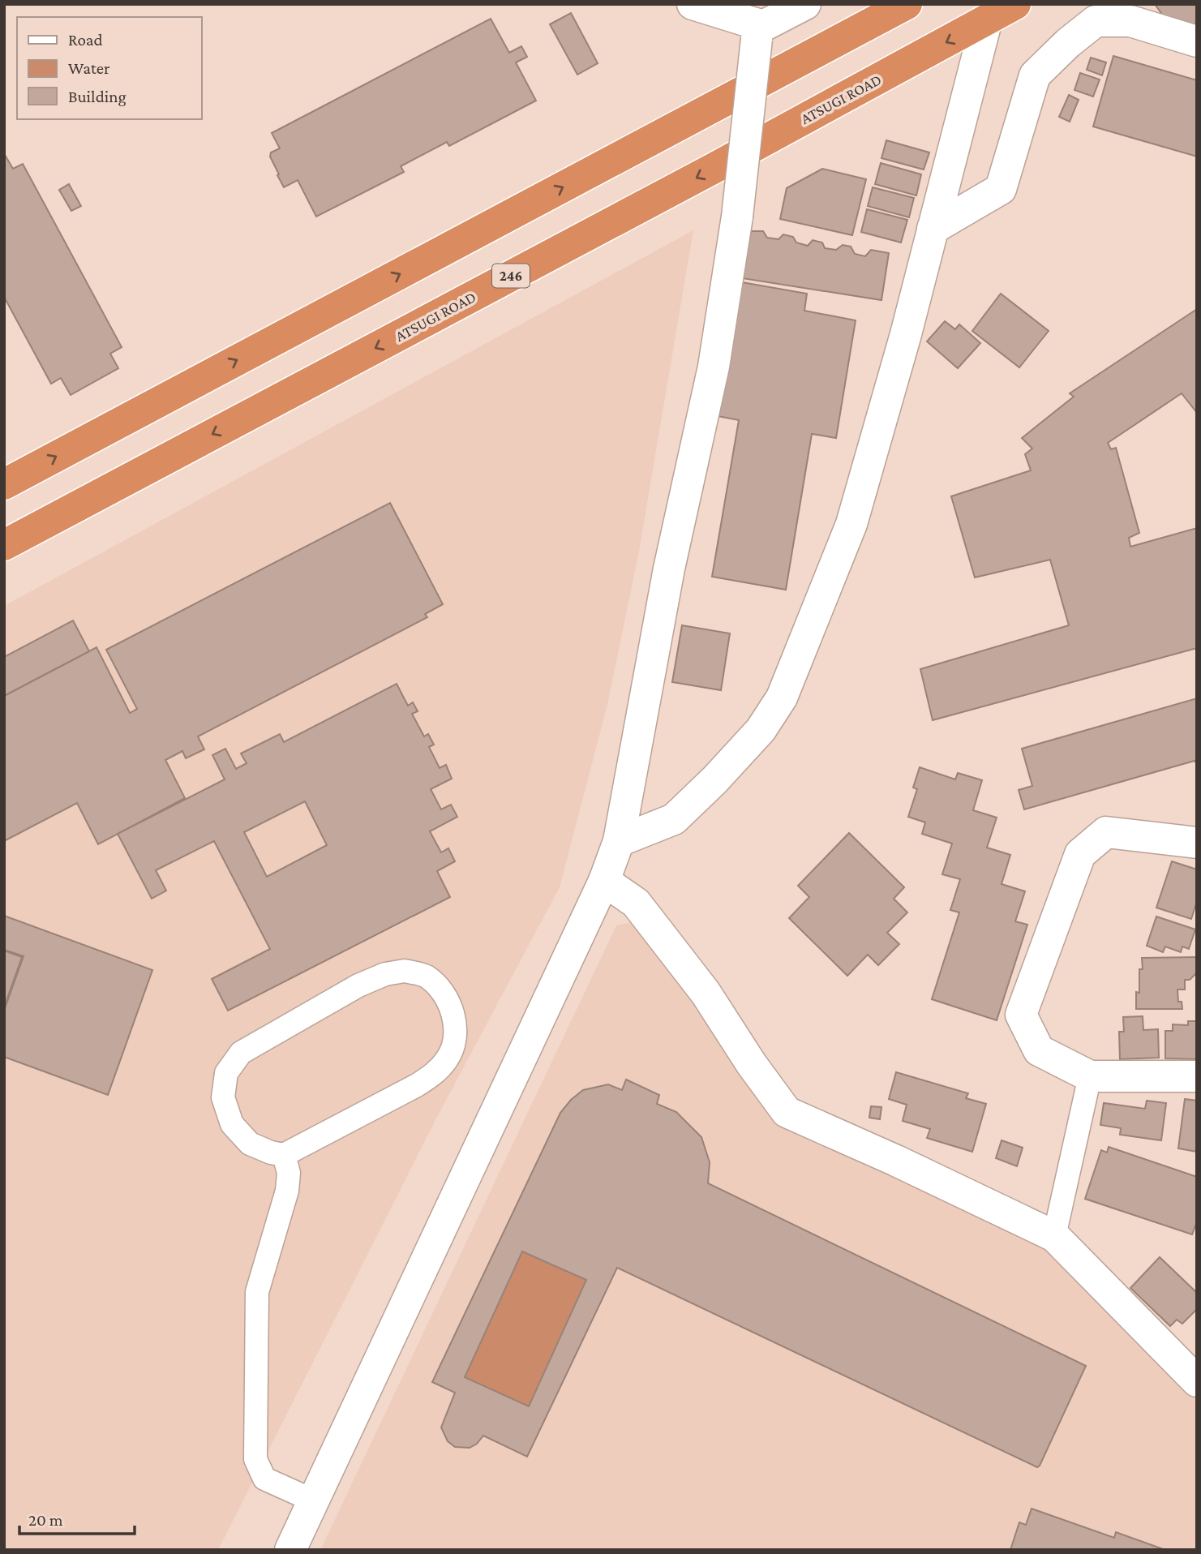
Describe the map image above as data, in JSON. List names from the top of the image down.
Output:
{
  "streets": {
    "highway": ["ATSUGI ROAD", "246"]
  },
  "legend": ["Road", "Water", "Building"],
  "scale_bar": "20 m"
}
